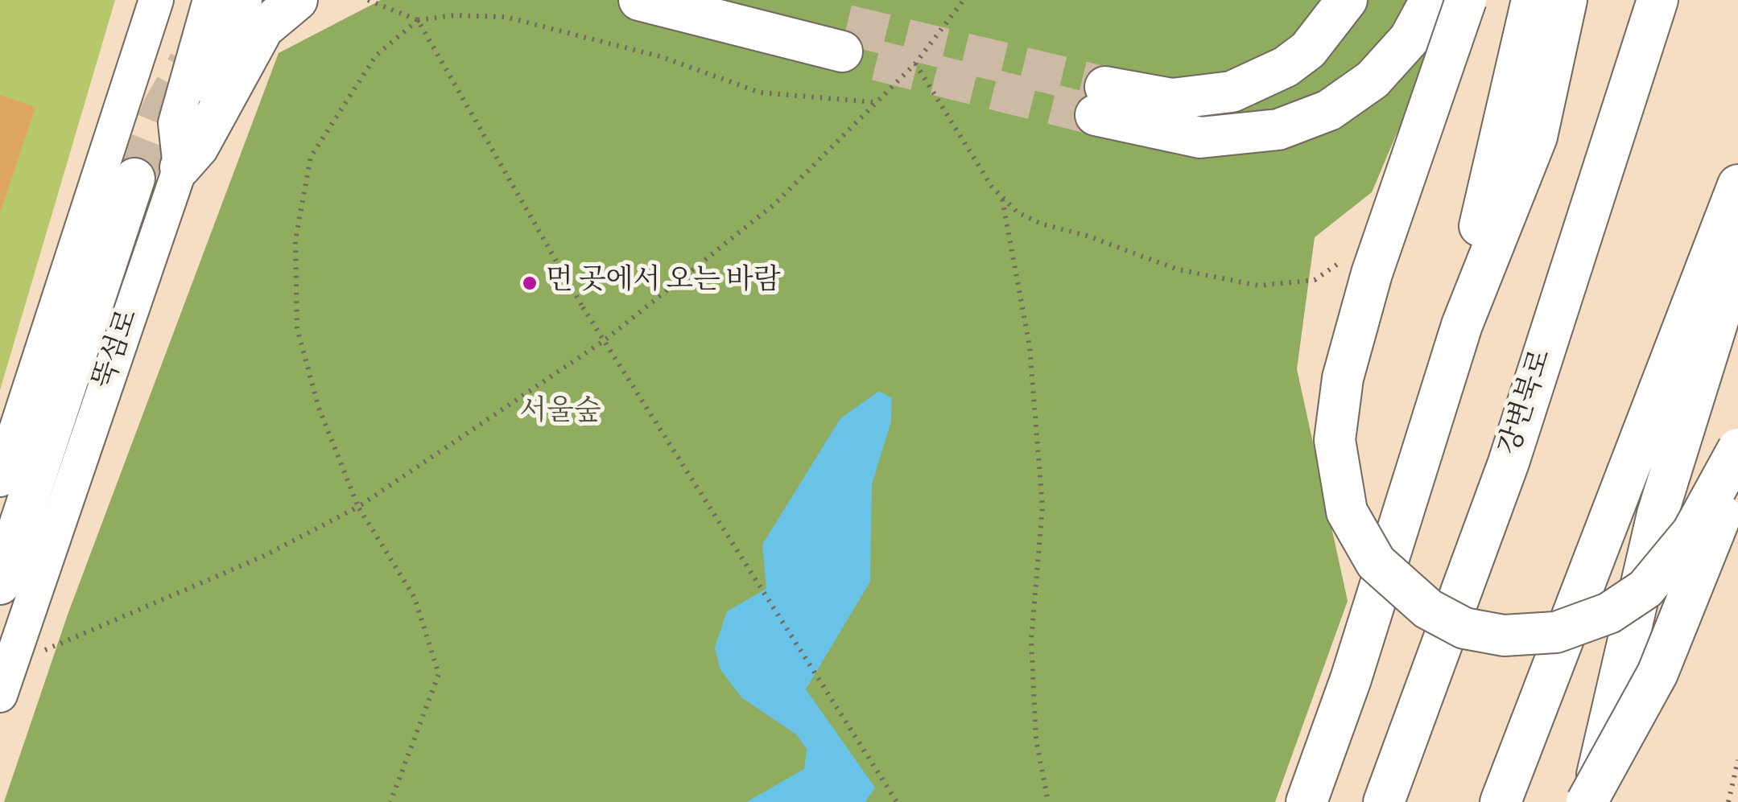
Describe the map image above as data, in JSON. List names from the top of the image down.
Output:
{
  "streets": {
    "highway": ["강변북로"],
    "main road": ["뚝섬로"]
  },
  "parks": ["서울숲"],
  "places": ["먼 곳에서 오는 바람"]
}
